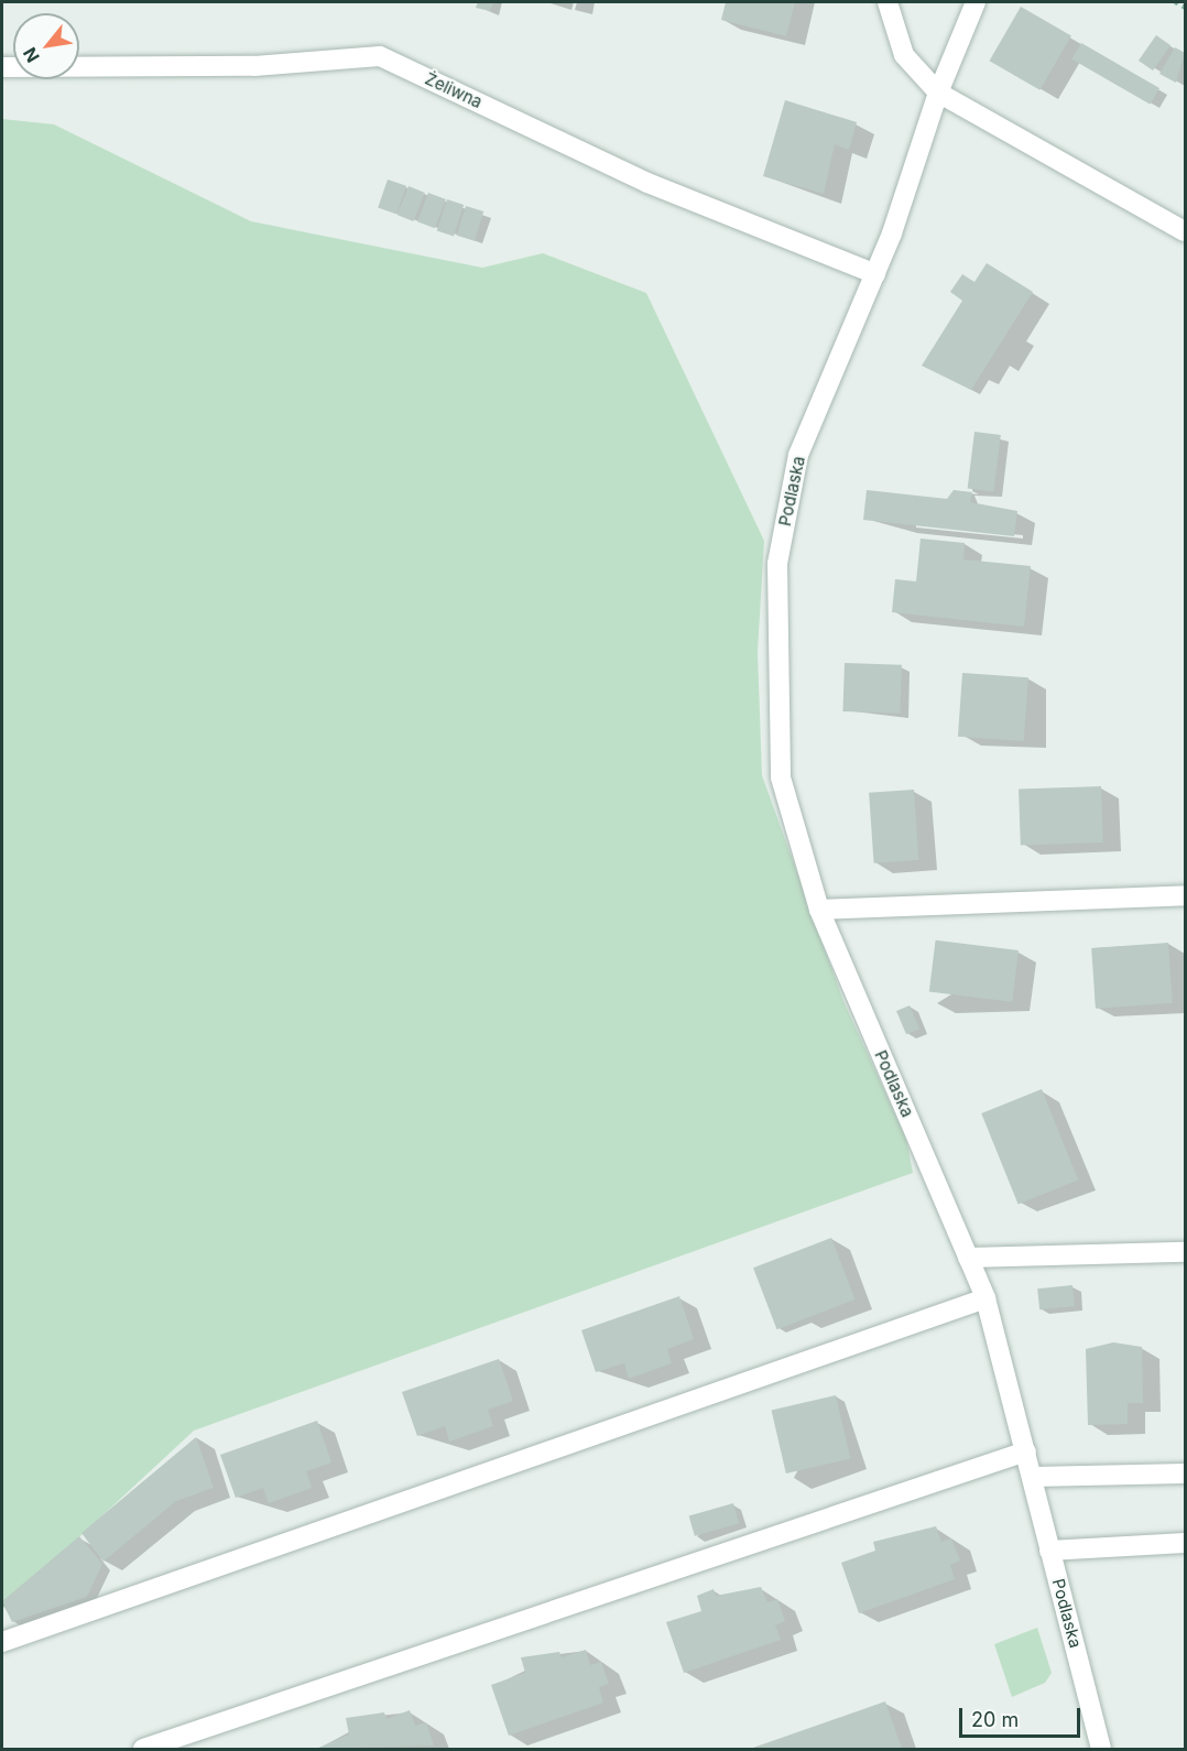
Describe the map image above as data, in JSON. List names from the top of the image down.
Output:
{
  "streets": {
    "street": ["Żeliwna", "Podlaska"]
  },
  "crossings": [
    ["Żeliwna", "Podlaska"]
  ],
  "scale_bar": "20 m",
  "north": "bottom left"
}
